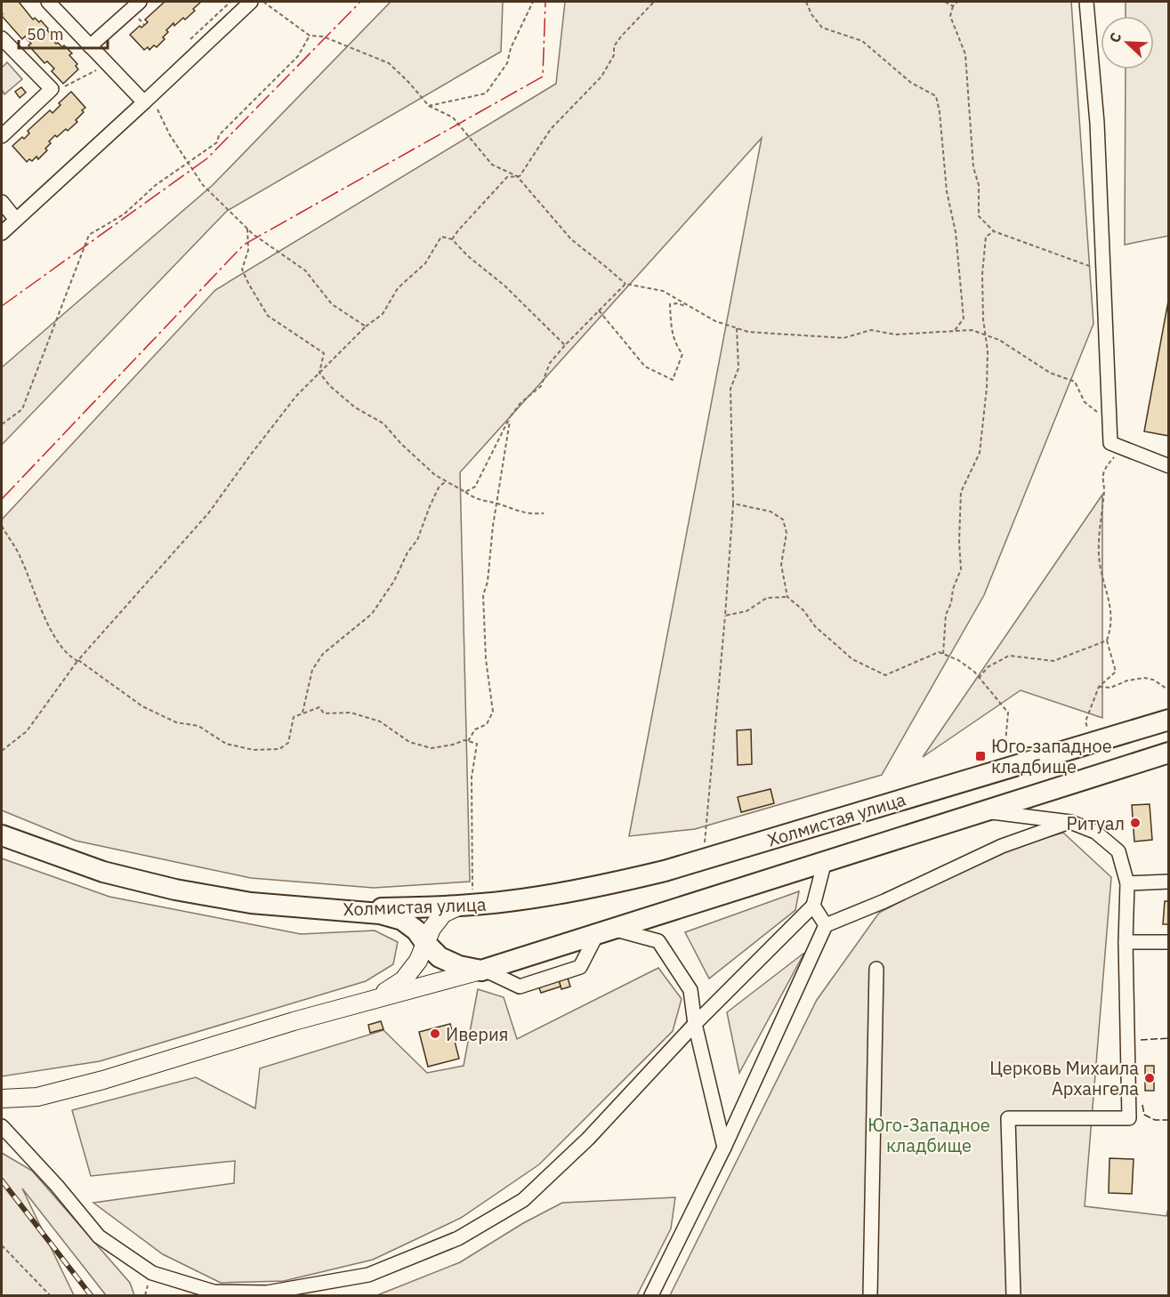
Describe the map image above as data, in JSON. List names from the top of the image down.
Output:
{
  "streets": {
    "highway": ["Холмистая улица"]
  },
  "parks": ["Юго-Западное кладбище"],
  "places": {
    "transit": ["Юго-западное кладбище"],
    "other": ["Ритуал", "Иверия", "Церковь Михаила Архангела"]
  },
  "scale_bar": "50 m",
  "north": "top left"
}
